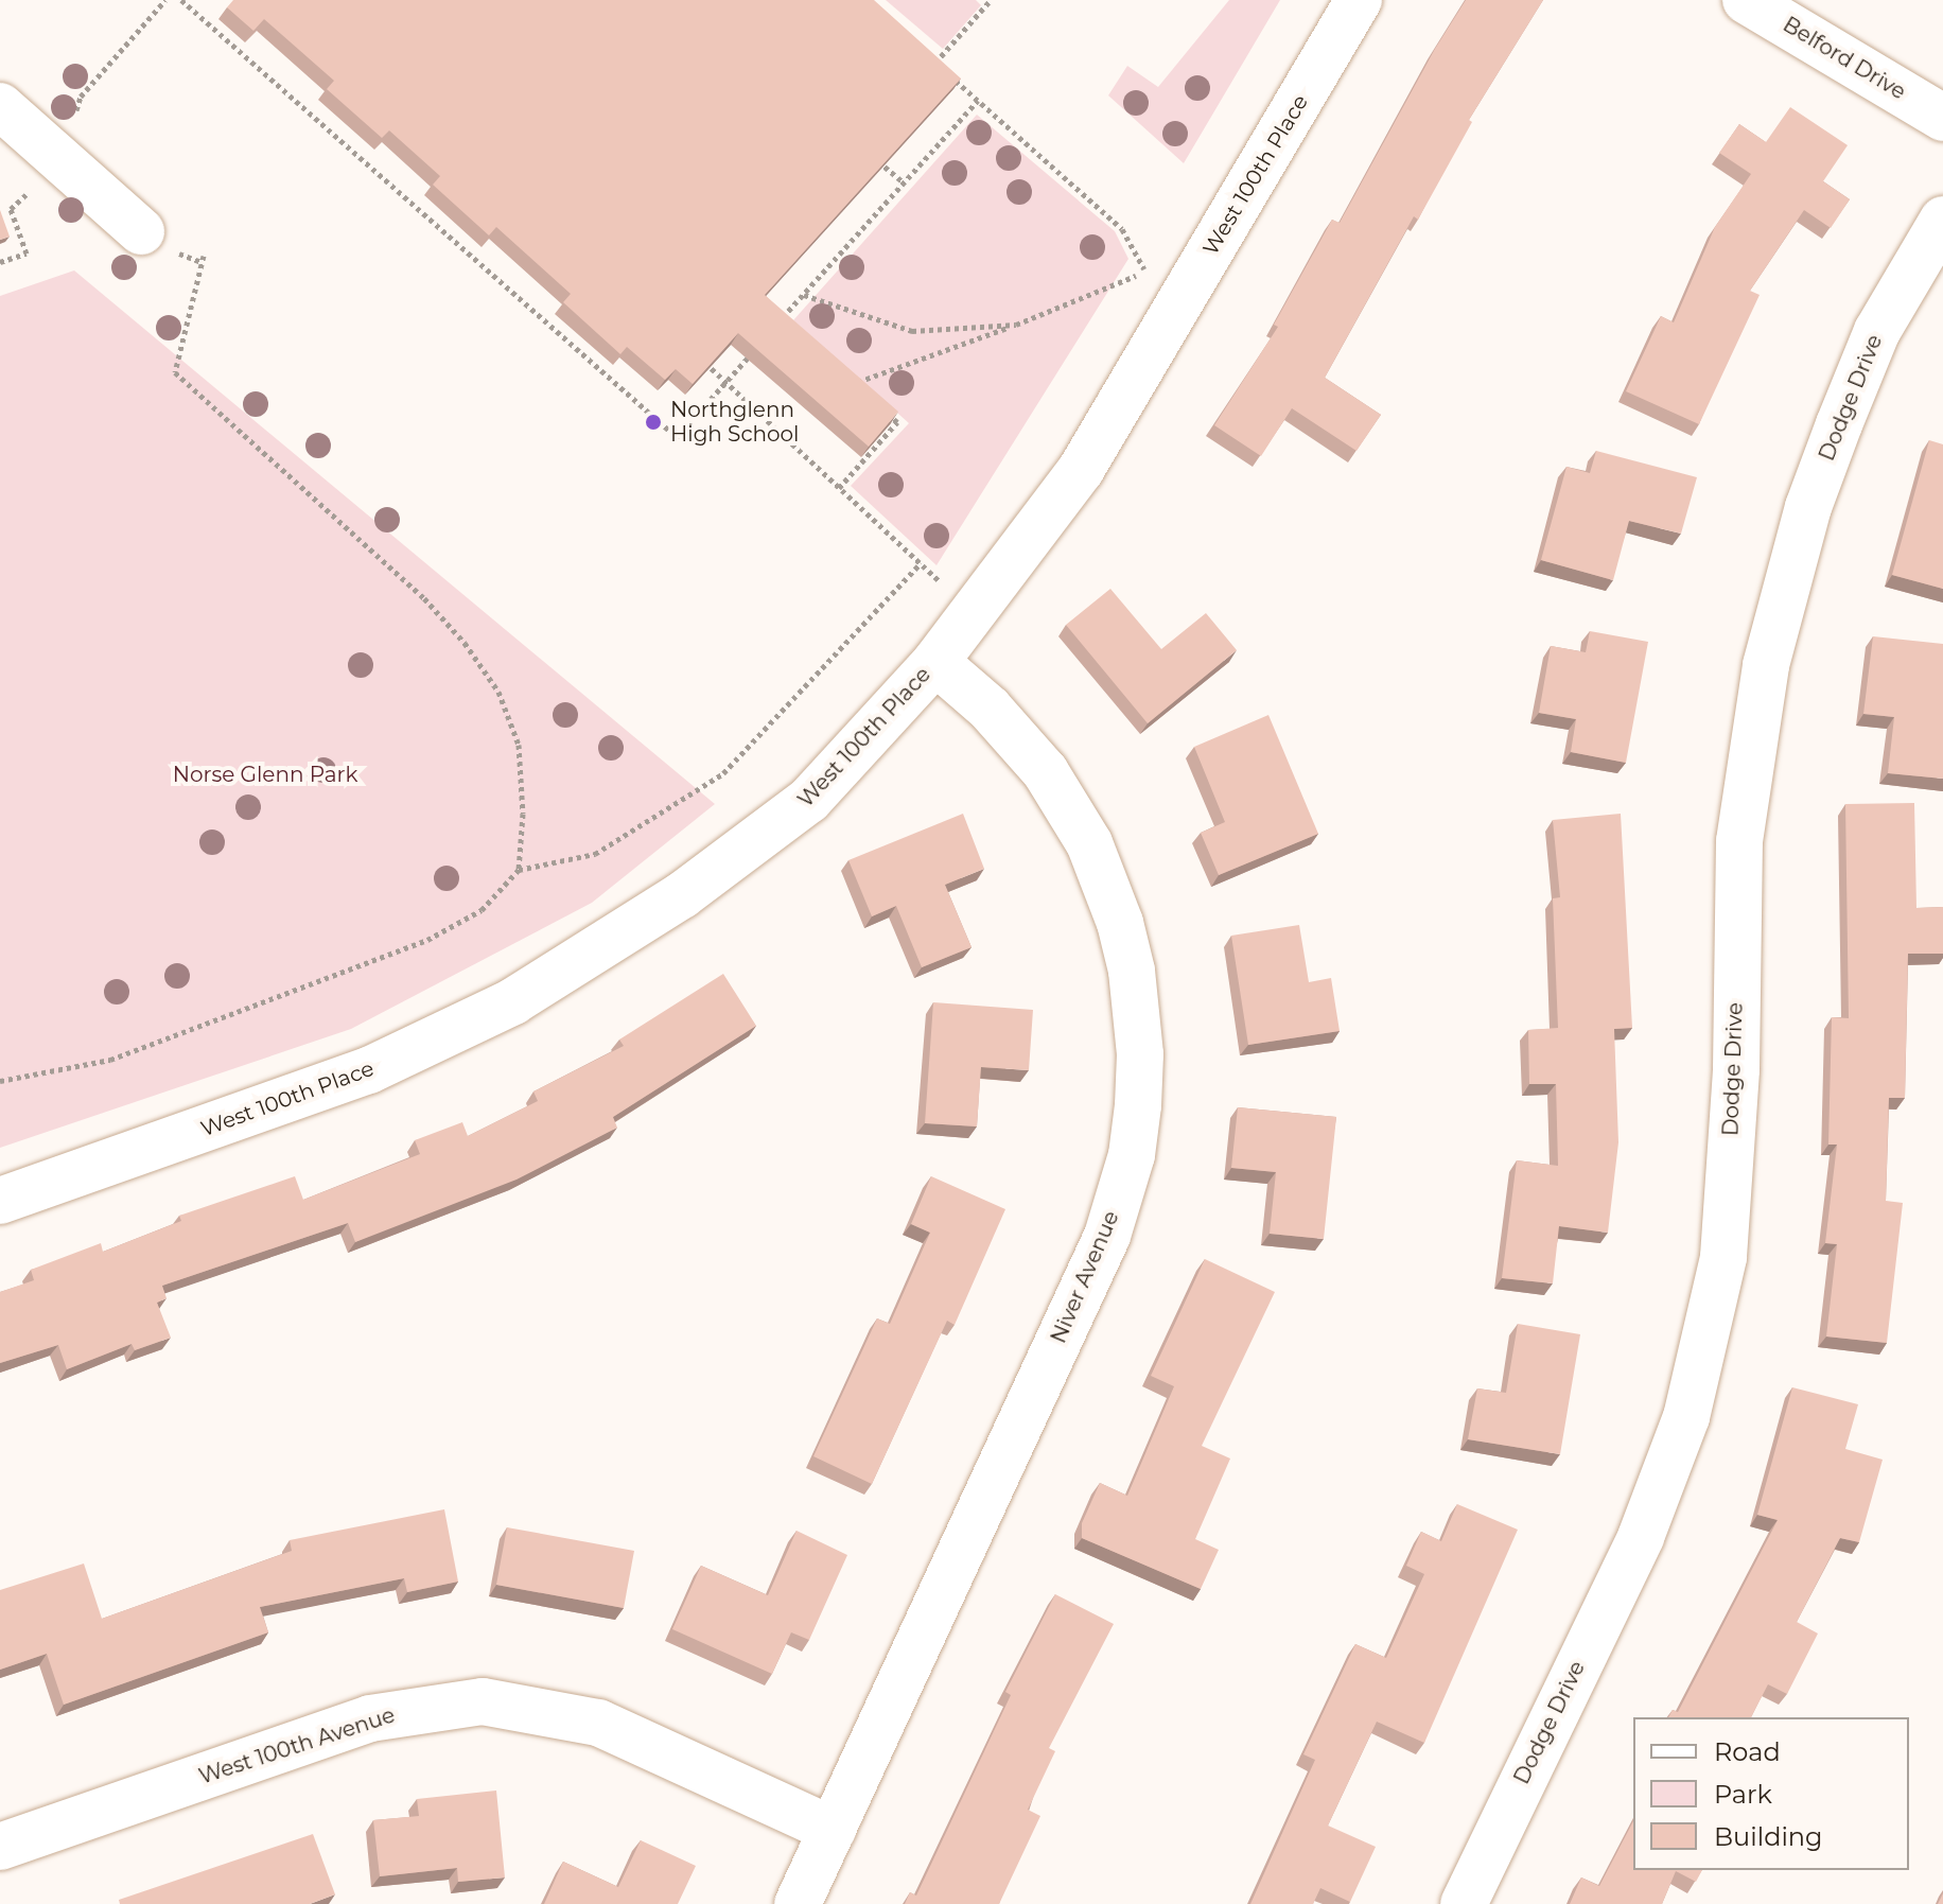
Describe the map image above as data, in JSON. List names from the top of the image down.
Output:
{
  "streets": {
    "street": [
      "Belford Drive",
      "West 100th Place",
      "Dodge Drive",
      "Niver Avenue",
      "West 100th Avenue"
    ]
  },
  "crossings": [
    ["West 100th Place", "Niver Avenue"],
    ["Niver Avenue", "West 100th Avenue"]
  ],
  "parks": ["Norse Glenn Park"],
  "places": ["Northglenn High School"],
  "legend": ["Road", "Park", "Building"]
}
